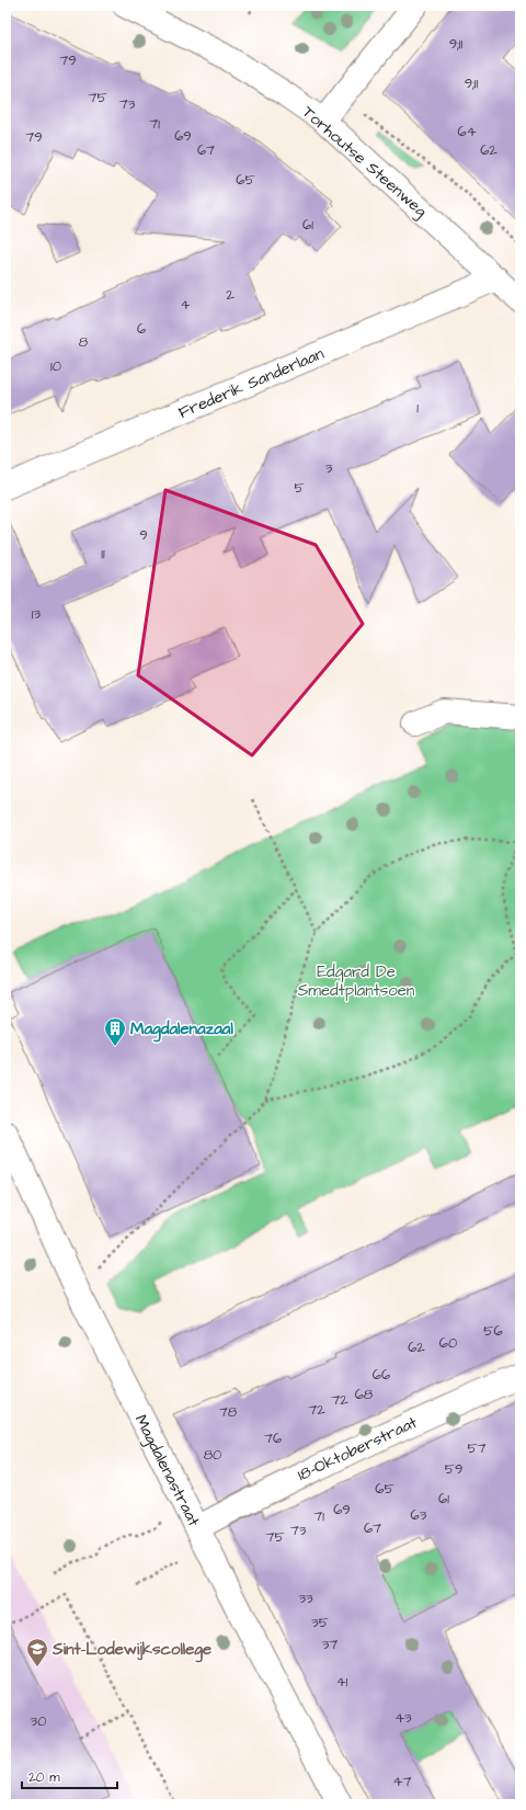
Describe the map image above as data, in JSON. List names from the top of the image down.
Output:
{
  "streets": {
    "street": [
      "Torhoutse Steenweg",
      "Frederik Sanderlaan",
      "18-Oktoberstraat",
      "Magdalenastraat"
    ]
  },
  "crossings": [
    ["Torhoutse Steenweg", "Frederik Sanderlaan"],
    ["18-Oktoberstraat", "Magdalenastraat"]
  ],
  "parks": ["Edgard De Smedtplantsoen"],
  "places": {
    "building": ["Magdalenazaal"],
    "school or university": ["Sint-Lodewijkscollege"]
  },
  "house_numbers": [
    "9;11",
    "79",
    "9;11",
    "75",
    "73",
    "71",
    "64",
    "69",
    "79",
    "67",
    "62",
    "65",
    "61",
    "2",
    "4",
    "6",
    "8",
    "10",
    "1",
    "3",
    "5",
    "9",
    "11",
    "13",
    "56",
    "60",
    "62",
    "66",
    "68",
    "72",
    "72",
    "78",
    "76",
    "57",
    "80",
    "59",
    "65",
    "61",
    "69",
    "63",
    "71",
    "67",
    "73",
    "75",
    "33",
    "35",
    "37",
    "41",
    "43",
    "30",
    "47"
  ],
  "scale_bar": "20 m"
}
